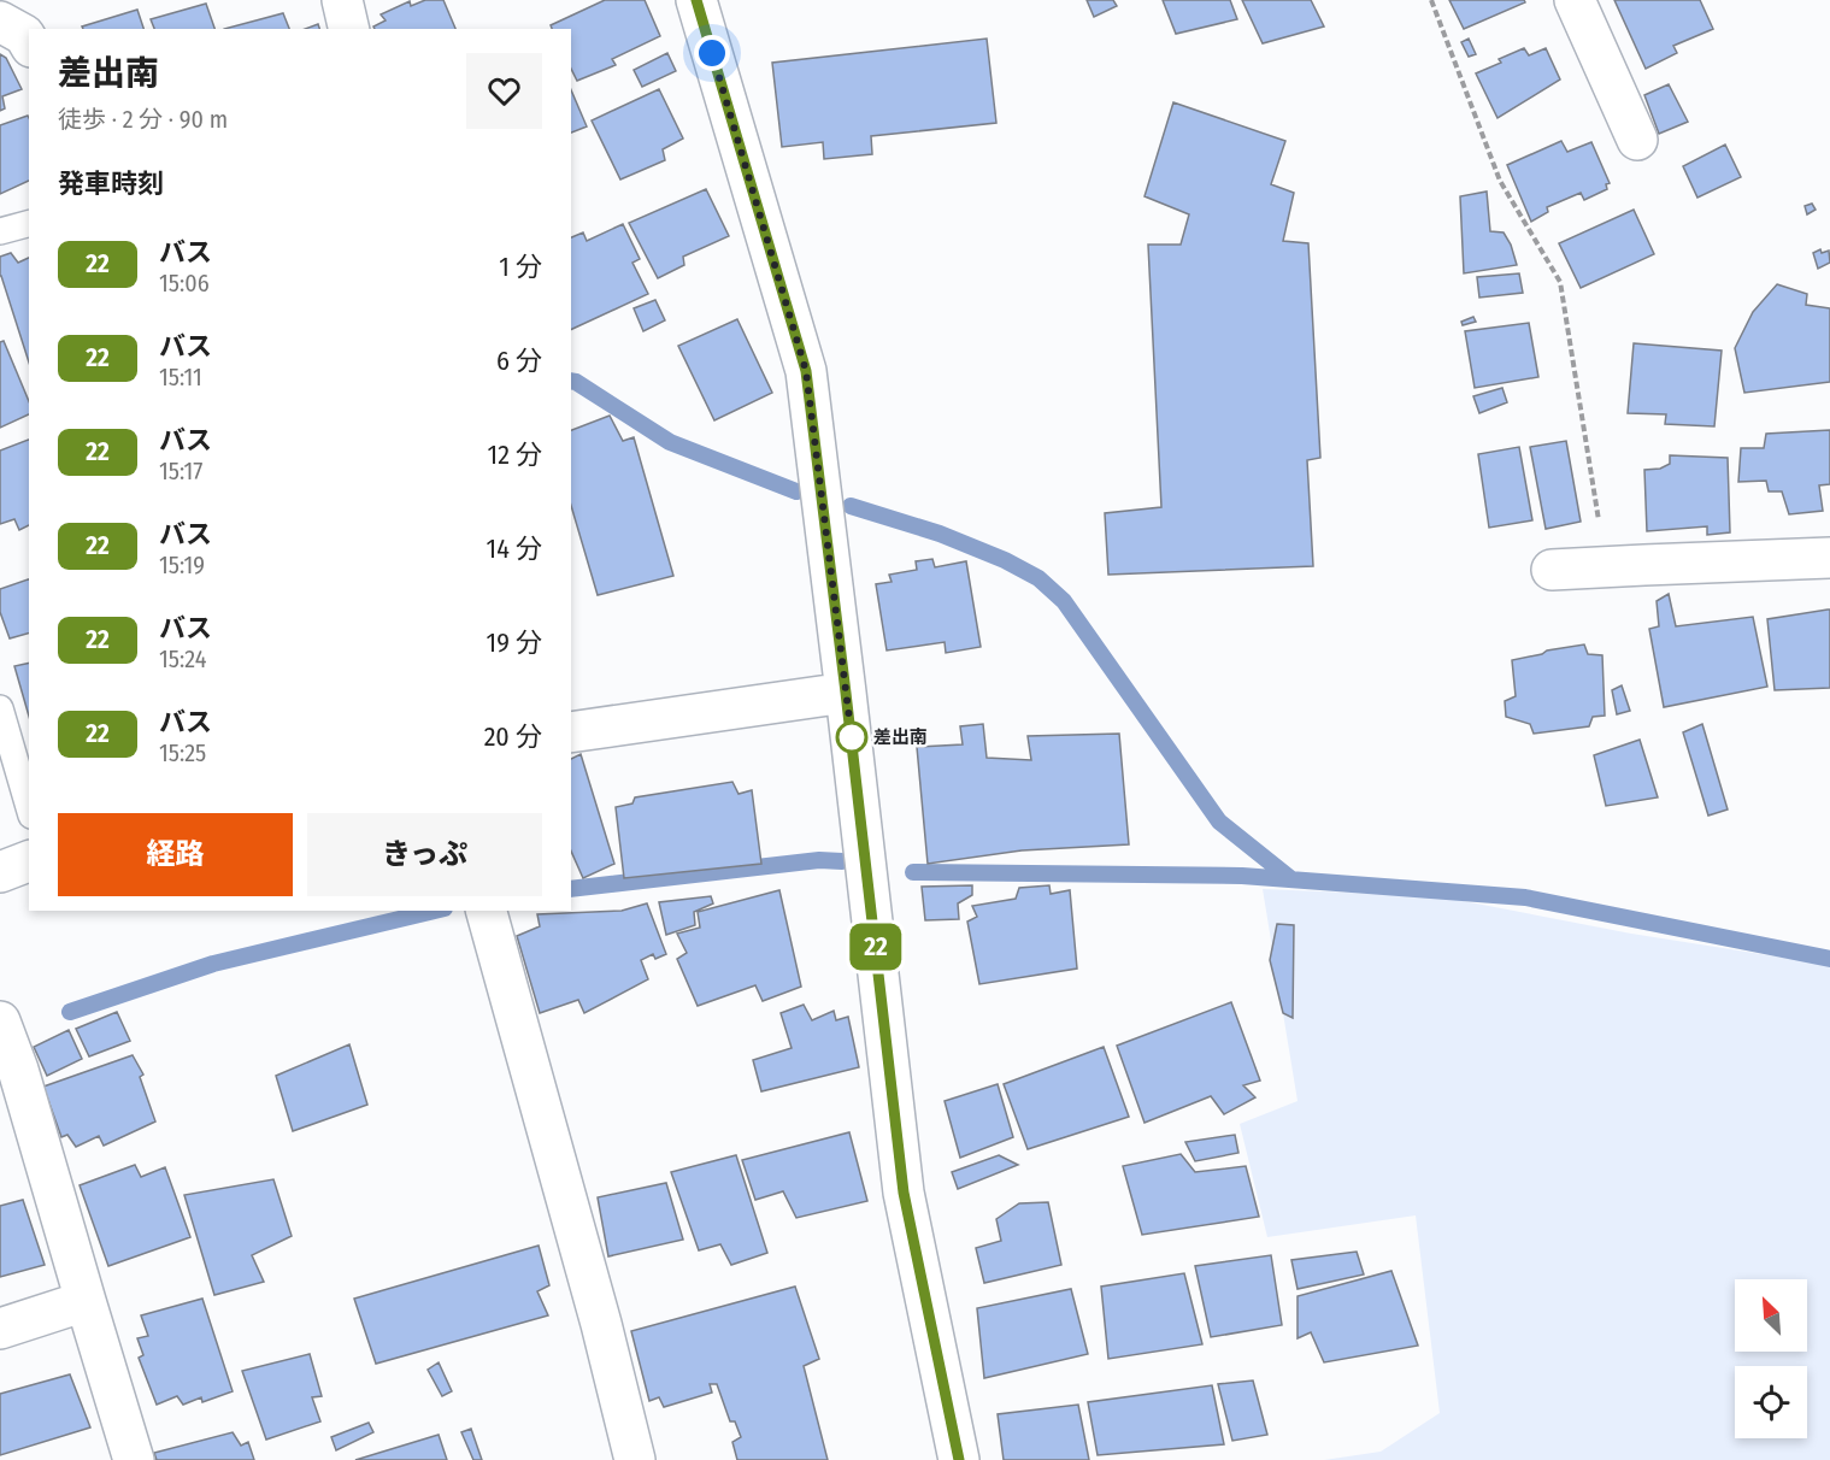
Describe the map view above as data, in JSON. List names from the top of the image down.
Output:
{
  "places": ["差出南"],
  "lines": ["bus line 22"],
  "north": "top left",
  "page": {
    "on_map": "22",
    "heading": [
      ["差出南", "徒歩 · 2 分 · 90 m"],
      "発車時刻"
    ],
    "list": [
      {
        "mark": "22",
        "name": "バス",
        "note": "15:06",
        "value": "1 分"
      },
      {
        "mark": "22",
        "name": "バス",
        "note": "15:11",
        "value": "6 分"
      },
      {
        "mark": "22",
        "name": "バス",
        "note": "15:17",
        "value": "12 分"
      },
      {
        "mark": "22",
        "name": "バス",
        "note": "15:19",
        "value": "14 分"
      },
      {
        "mark": "22",
        "name": "バス",
        "note": "15:24",
        "value": "19 分"
      },
      {
        "mark": "22",
        "name": "バス",
        "note": "15:25",
        "value": "20 分"
      }
    ],
    "buttons": ["経路", "きっぷ"]
  }
}
